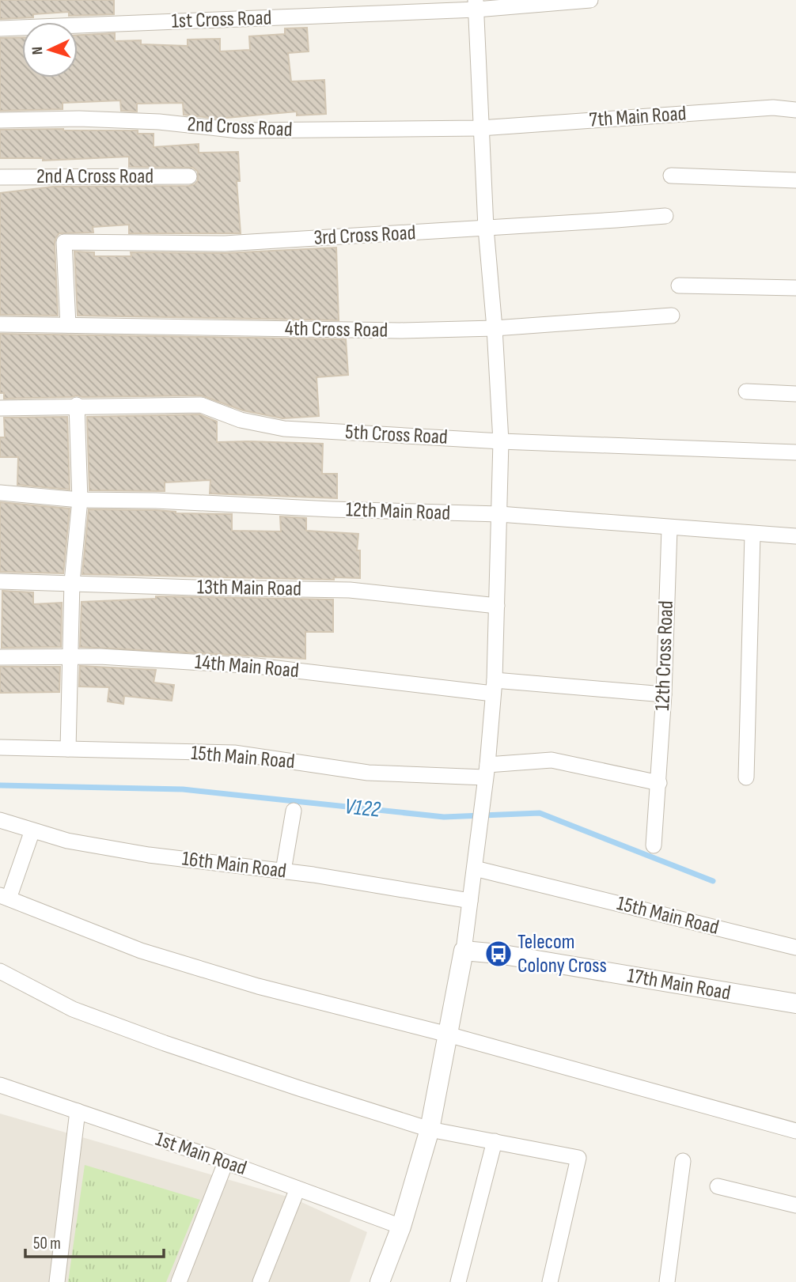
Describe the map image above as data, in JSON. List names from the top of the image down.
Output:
{
  "streets": {
    "street": [
      "1st Cross Road",
      "7th Main Road",
      "2nd Cross Road",
      "2nd A Cross Road",
      "3rd Cross Road",
      "4th Cross Road",
      "5th Cross Road",
      "12th Main Road",
      "13th Main Road",
      "12th Cross Road",
      "14th Main Road",
      "15th Main Road",
      "16th Main Road",
      "17th Main Road",
      "1st Main Road"
    ]
  },
  "crossings": [
    ["7th Main Road", "2nd Cross Road"],
    ["3rd Cross Road", "4th Cross Road"],
    ["12th Main Road", "12th Cross Road"],
    ["12th Cross Road", "14th Main Road"],
    ["12th Cross Road", "15th Main Road"]
  ],
  "water": ["V122"],
  "places": {
    "bus stop": ["Telecom Colony Cross"]
  },
  "scale_bar": "50 m",
  "north": "left"
}
